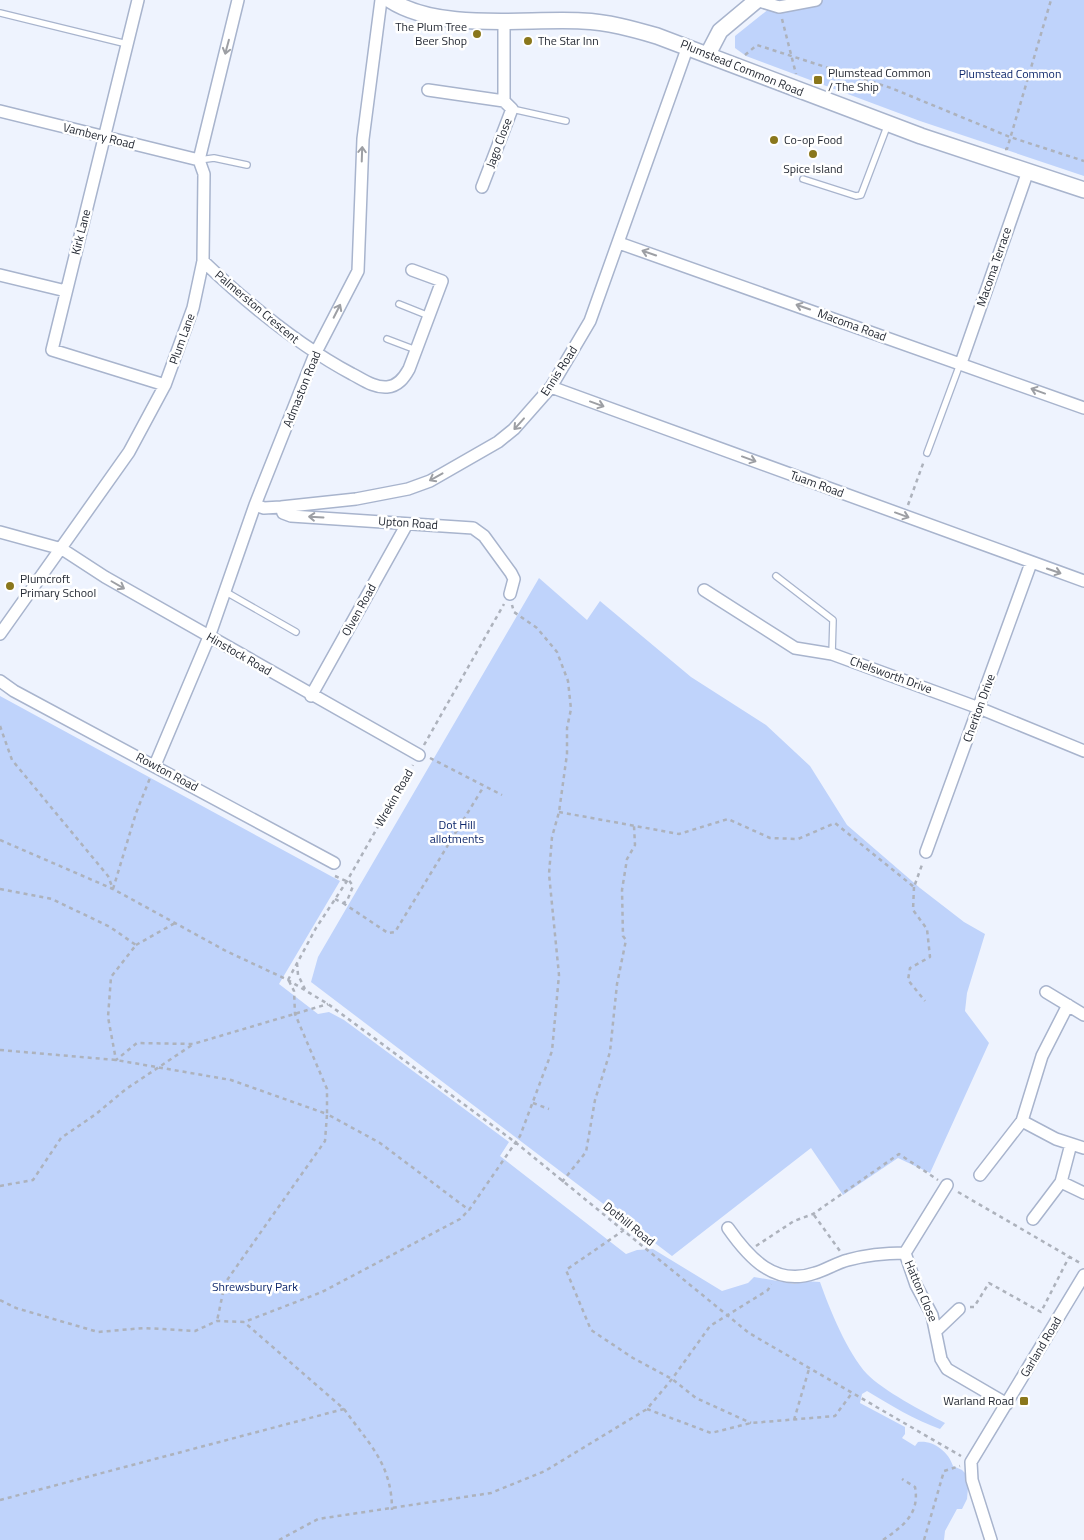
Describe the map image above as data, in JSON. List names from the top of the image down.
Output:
{
  "streets": {
    "street": [
      "Plumstead Common Road",
      "Vambery Road",
      "Jago Close",
      "Kirk Lane",
      "Macoma Terrace",
      "Palmerston Crescent",
      "Macoma Road",
      "Plum Lane",
      "Ennis Road",
      "Admaston Road",
      "Tuam Road",
      "Upton Road",
      "Olven Road",
      "Hinstock Road",
      "Chelsworth Drive",
      "Cheriton Drive",
      "Rowton Road",
      "Hatton Close",
      "Garland Road"
    ],
    "path": ["Wrekin Road", "Dothill Road"]
  },
  "crossings": [
    ["Plumstead Common Road", "Jago Close"],
    ["Plumstead Common Road", "Macoma Terrace"],
    ["Plumstead Common Road", "Ennis Road"],
    ["Vambery Road", "Kirk Lane"],
    ["Vambery Road", "Plum Lane"],
    ["Kirk Lane", "Plum Lane"],
    ["Macoma Terrace", "Macoma Road"],
    ["Palmerston Crescent", "Plum Lane"],
    ["Palmerston Crescent", "Admaston Road"],
    ["Macoma Road", "Ennis Road"],
    ["Plum Lane", "Hinstock Road"],
    ["Ennis Road", "Admaston Road"],
    ["Ennis Road", "Tuam Road"],
    ["Ennis Road", "Upton Road"],
    ["Admaston Road", "Hinstock Road"],
    ["Admaston Road", "Rowton Road"],
    ["Tuam Road", "Cheriton Drive"],
    ["Upton Road", "Olven Road"],
    ["Olven Road", "Hinstock Road"],
    ["Hinstock Road", "Wrekin Road"],
    ["Chelsworth Drive", "Cheriton Drive"],
    ["Wrekin Road", "Dothill Road"],
    ["Dothill Road", "Garland Road"],
    ["Hatton Close", "Garland Road"]
  ],
  "one_way": [
    "Macoma Road",
    "Ennis Road",
    "Admaston Road",
    "Tuam Road",
    "Upton Road",
    "Hinstock Road"
  ],
  "parks": ["Plumstead Common", "Dot Hill allotments", "Shrewsbury Park"],
  "places": {
    "other": [
      "The Plum Tree Beer Shop",
      "The Star Inn",
      "Co-op Food",
      "Spice Island",
      "Plumcroft Primary School"
    ],
    "transit": ["Plumstead Common / The Ship", "Warland Road"]
  }
}
